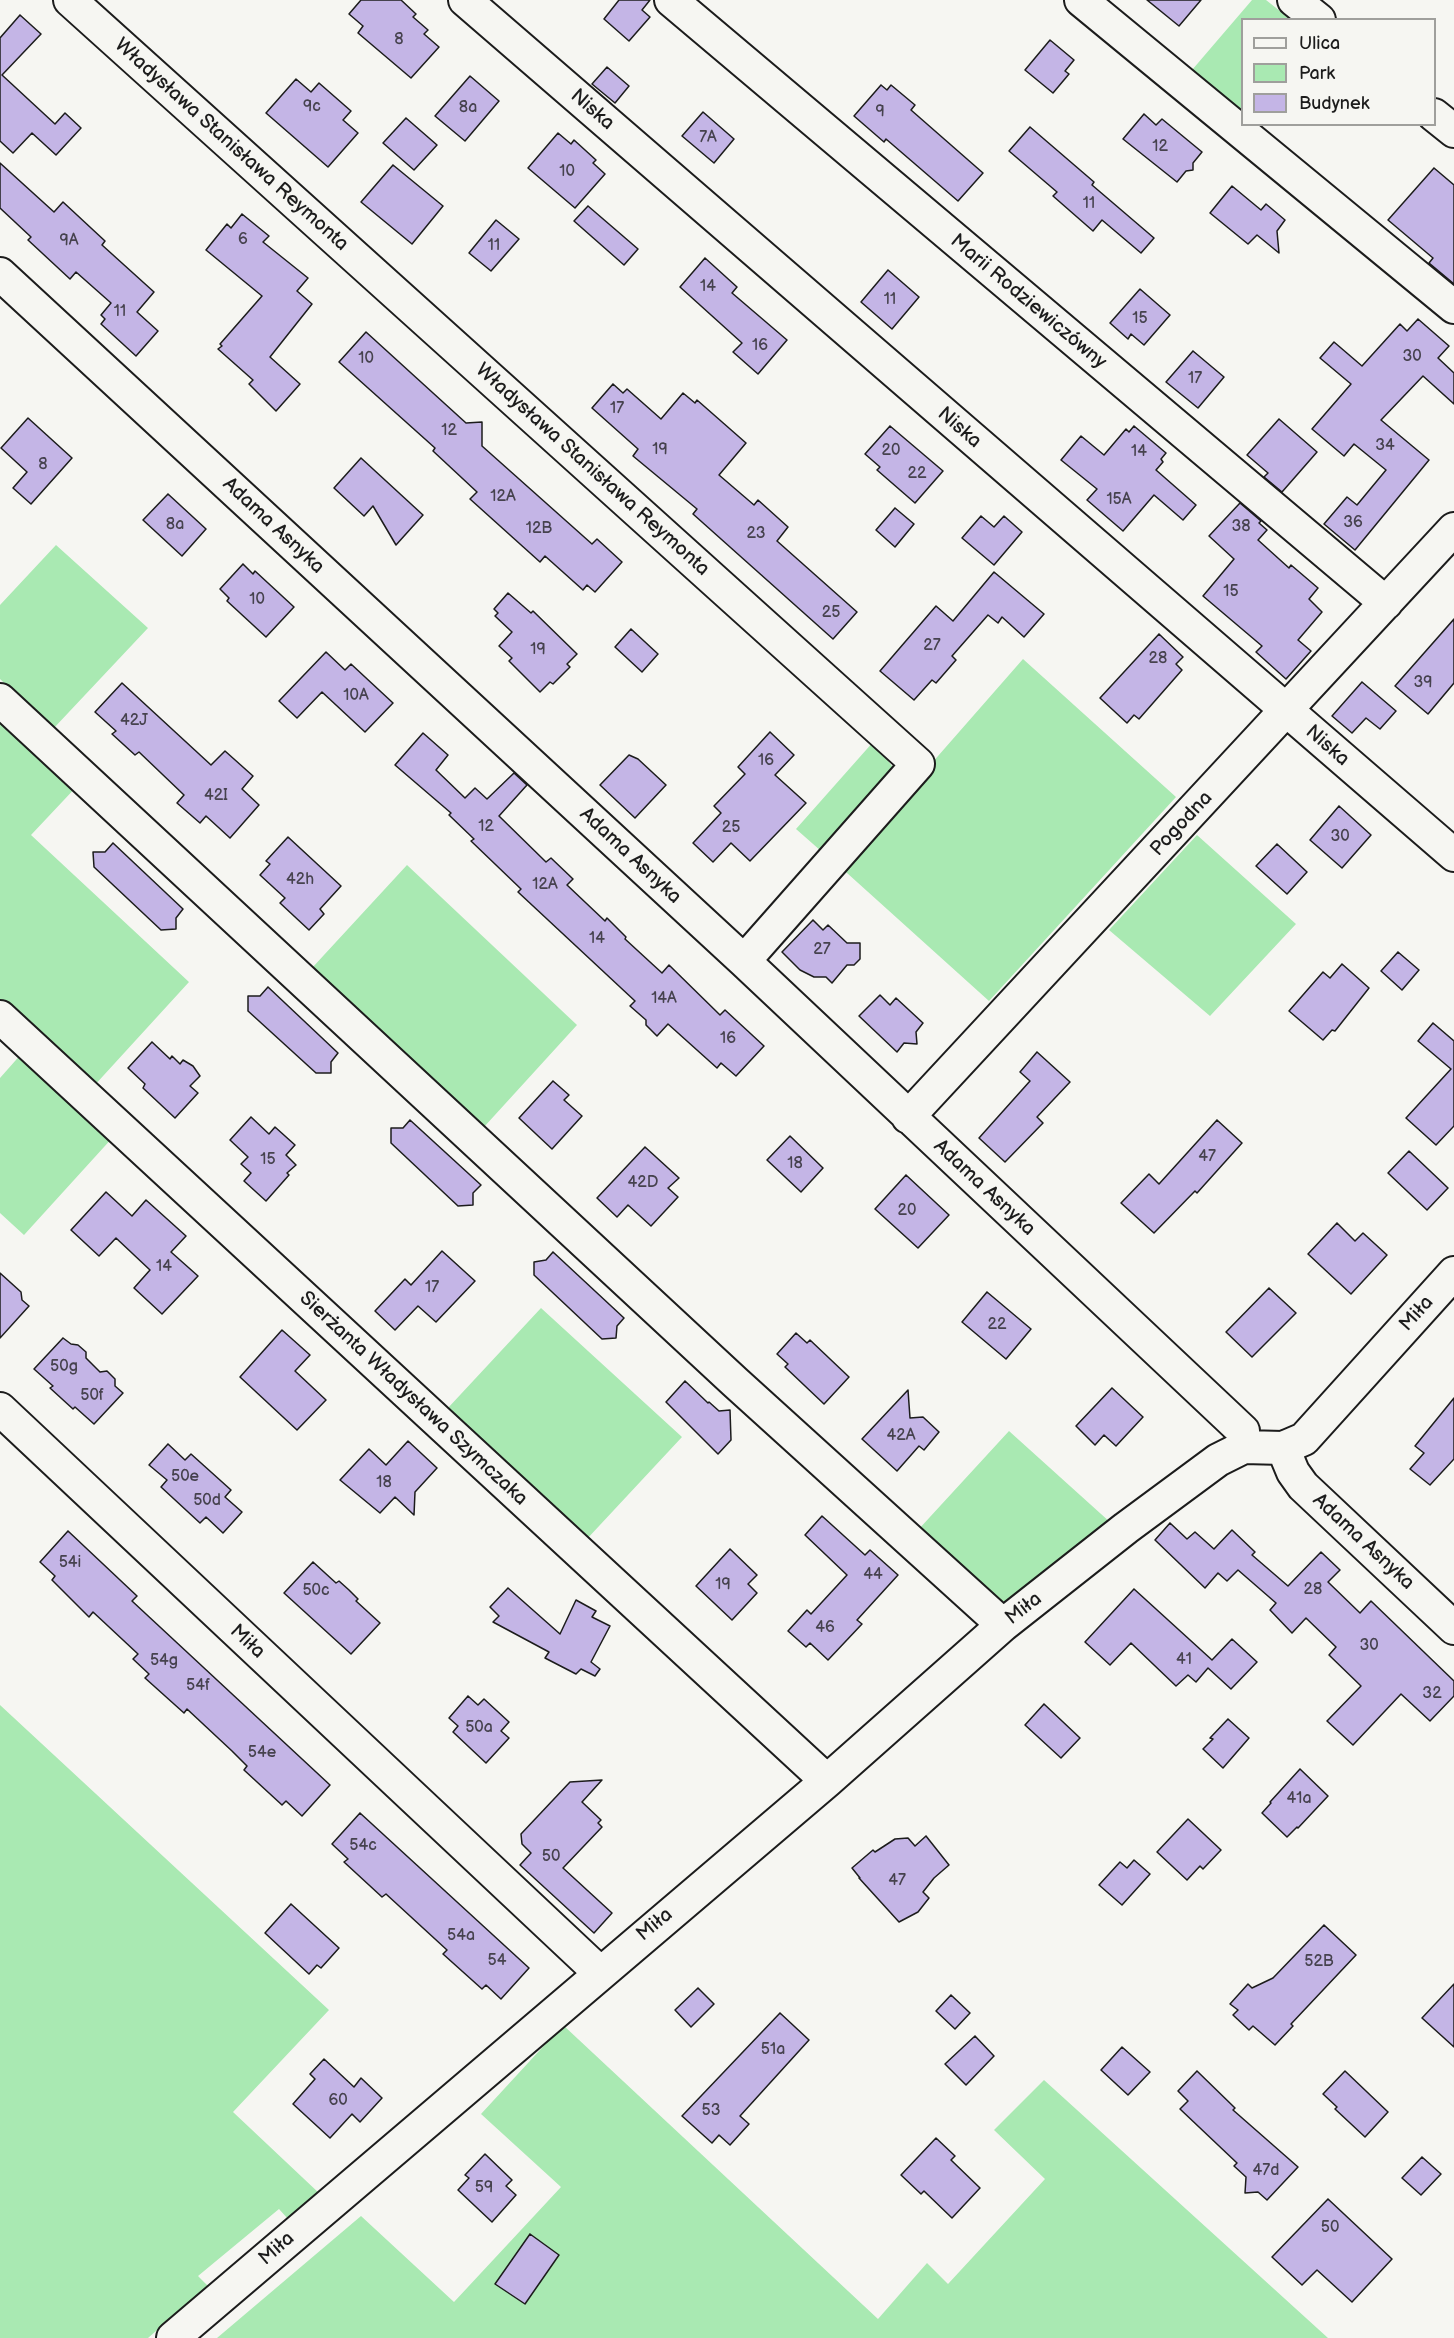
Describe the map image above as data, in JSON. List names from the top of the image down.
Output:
{
  "streets": {
    "street": [
      "Niska",
      "Władysława Stanisława Reymonta",
      "Marii Rodziewiczówny",
      "Adama Asnyka",
      "Pogodna",
      "Miła",
      "Sierżanta Władysława Szymczaka"
    ]
  },
  "crossings": [
    ["Niska", "Pogodna"],
    ["Władysława Stanisława Reymonta", "Adama Asnyka"],
    ["Marii Rodziewiczówny", "Pogodna"],
    ["Adama Asnyka", "Pogodna"],
    ["Adama Asnyka", "Miła"],
    ["Miła", "Sierżanta Władysława Szymczaka"]
  ],
  "house_numbers": [
    "8",
    "9c",
    "8a",
    "9",
    "7A",
    "12",
    "10",
    "11",
    "6",
    "9A",
    "11",
    "14",
    "11",
    "11",
    "15",
    "16",
    "30",
    "10",
    "17",
    "17",
    "12",
    "34",
    "19",
    "20",
    "14",
    "8",
    "22",
    "12A",
    "15A",
    "36",
    "8a",
    "38",
    "12B",
    "23",
    "15",
    "10",
    "25",
    "27",
    "19",
    "28",
    "39",
    "10A",
    "42J",
    "16",
    "42I",
    "12",
    "25",
    "30",
    "42h",
    "12A",
    "14",
    "27",
    "14A",
    "16",
    "47",
    "15",
    "18",
    "42D",
    "20",
    "14",
    "17",
    "22",
    "50g",
    "50f",
    "42A",
    "50e",
    "18",
    "50d",
    "54i",
    "44",
    "19",
    "28",
    "50c",
    "46",
    "30",
    "41",
    "54g",
    "54f",
    "32",
    "50a",
    "54e",
    "41a",
    "54c",
    "50",
    "47",
    "54a",
    "54",
    "52B",
    "51a",
    "60",
    "53",
    "47d",
    "59",
    "50"
  ],
  "legend": ["Ulica", "Park", "Budynek"]
}
